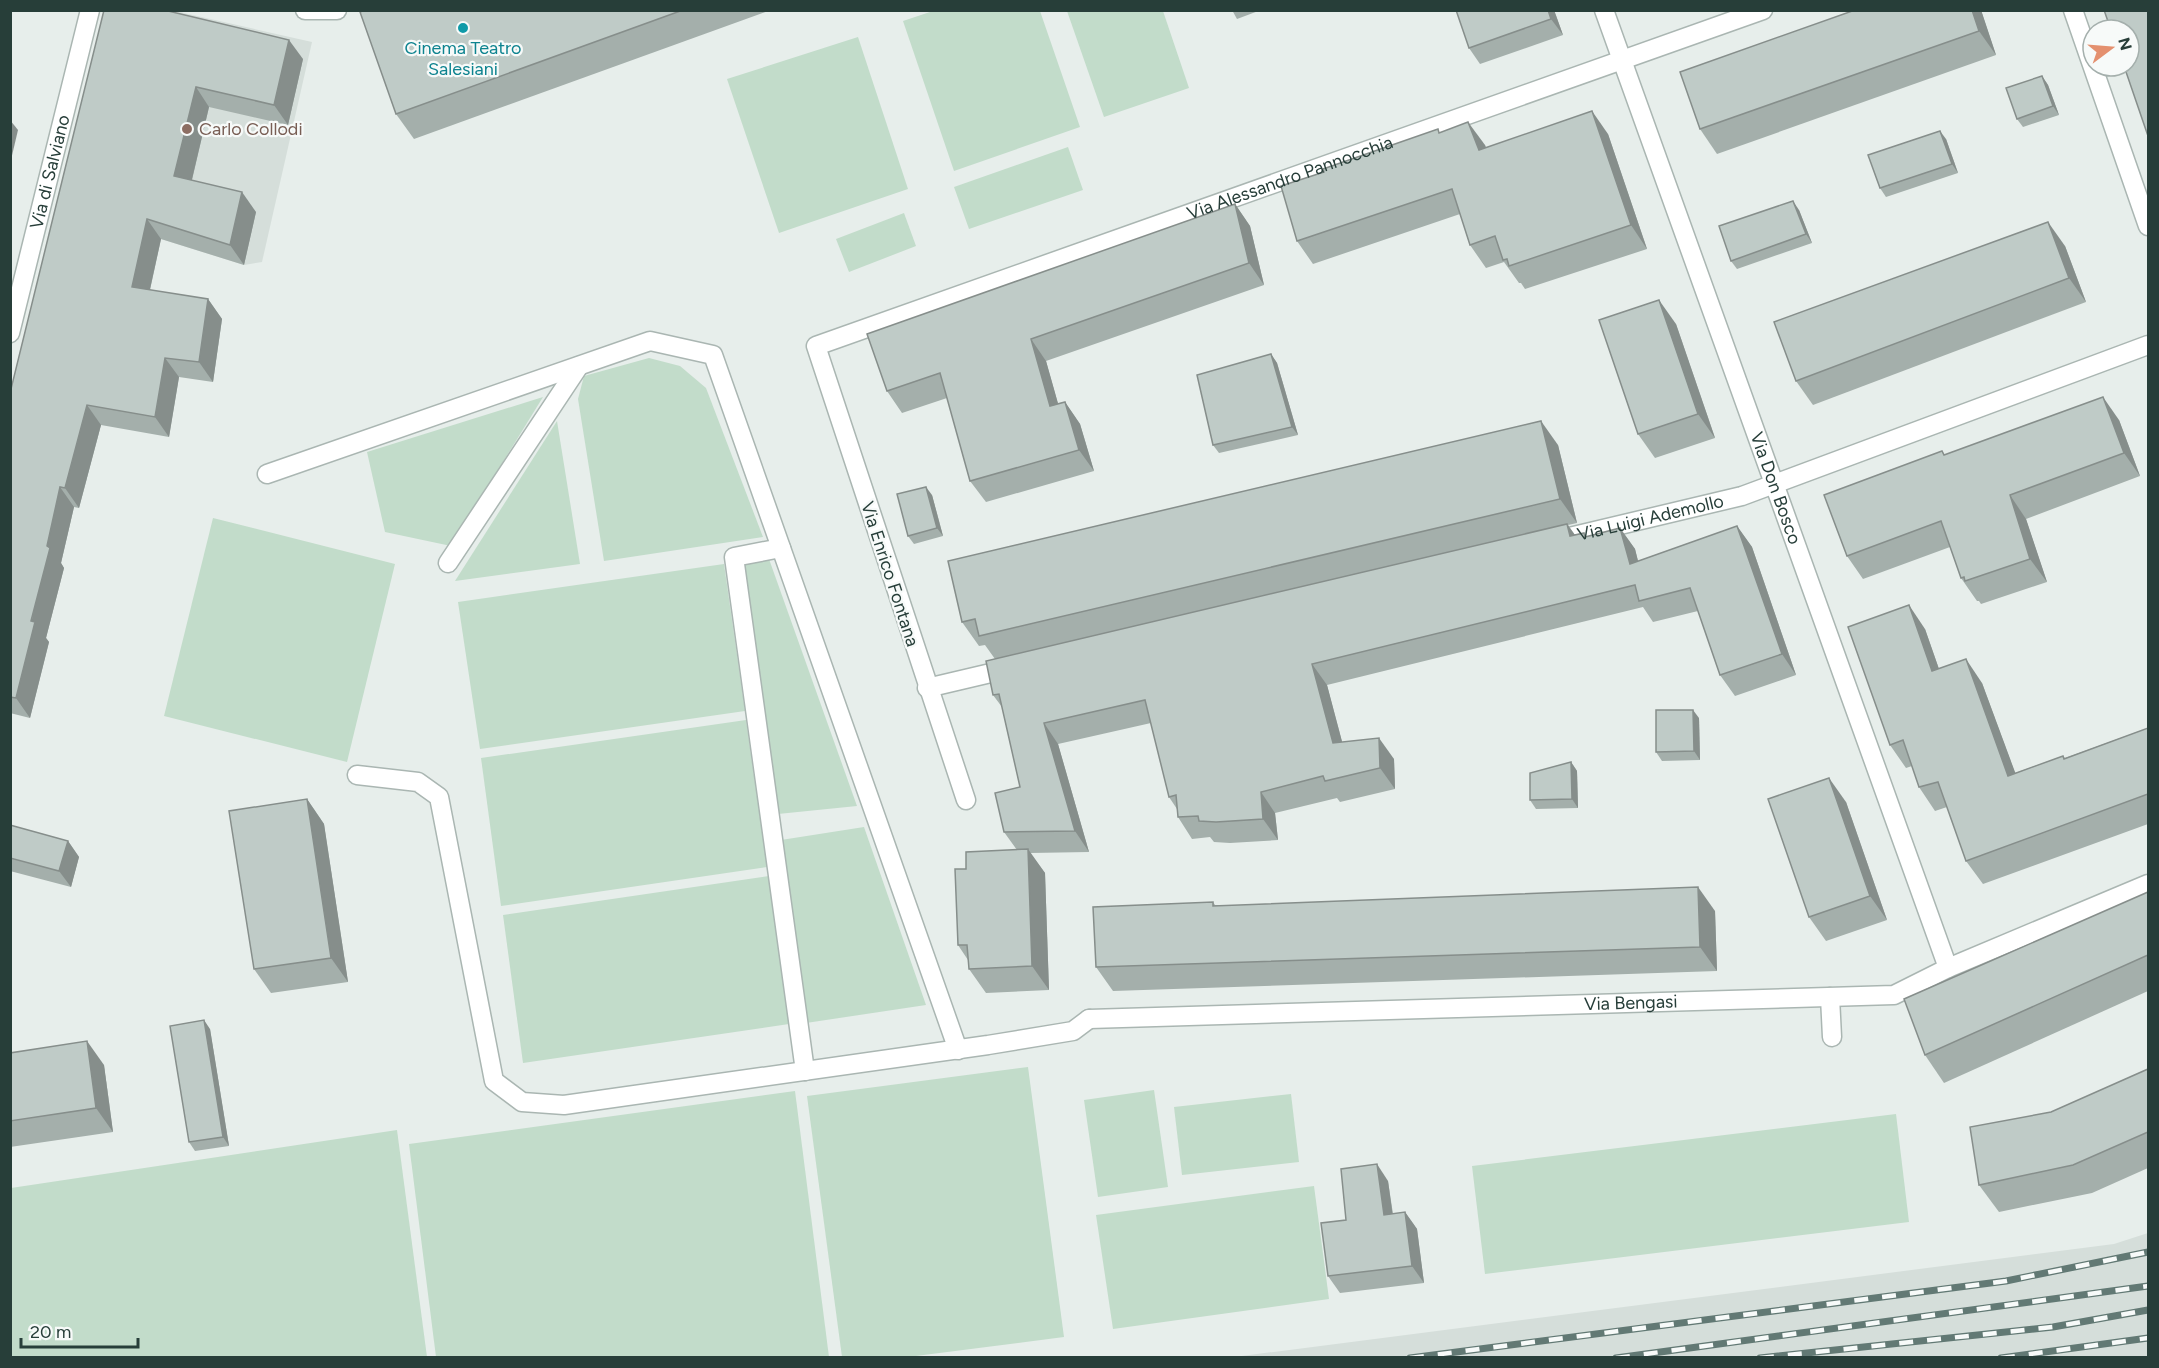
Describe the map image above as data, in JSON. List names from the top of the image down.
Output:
{
  "streets": {
    "street": [
      "Via di Salviano",
      "Via Alessandro Pannocchia",
      "Via Don Bosco",
      "Via Luigi Ademollo",
      "Via Enrico Fontana",
      "Via Bengasi"
    ]
  },
  "crossings": [
    ["Via Alessandro Pannocchia", "Via Don Bosco"],
    ["Via Alessandro Pannocchia", "Via Enrico Fontana"],
    ["Via Don Bosco", "Via Luigi Ademollo"],
    ["Via Don Bosco", "Via Bengasi"]
  ],
  "places": ["Cinema Teatro Salesiani", "Carlo Collodi"],
  "scale_bar": "20 m",
  "north": "right"
}
